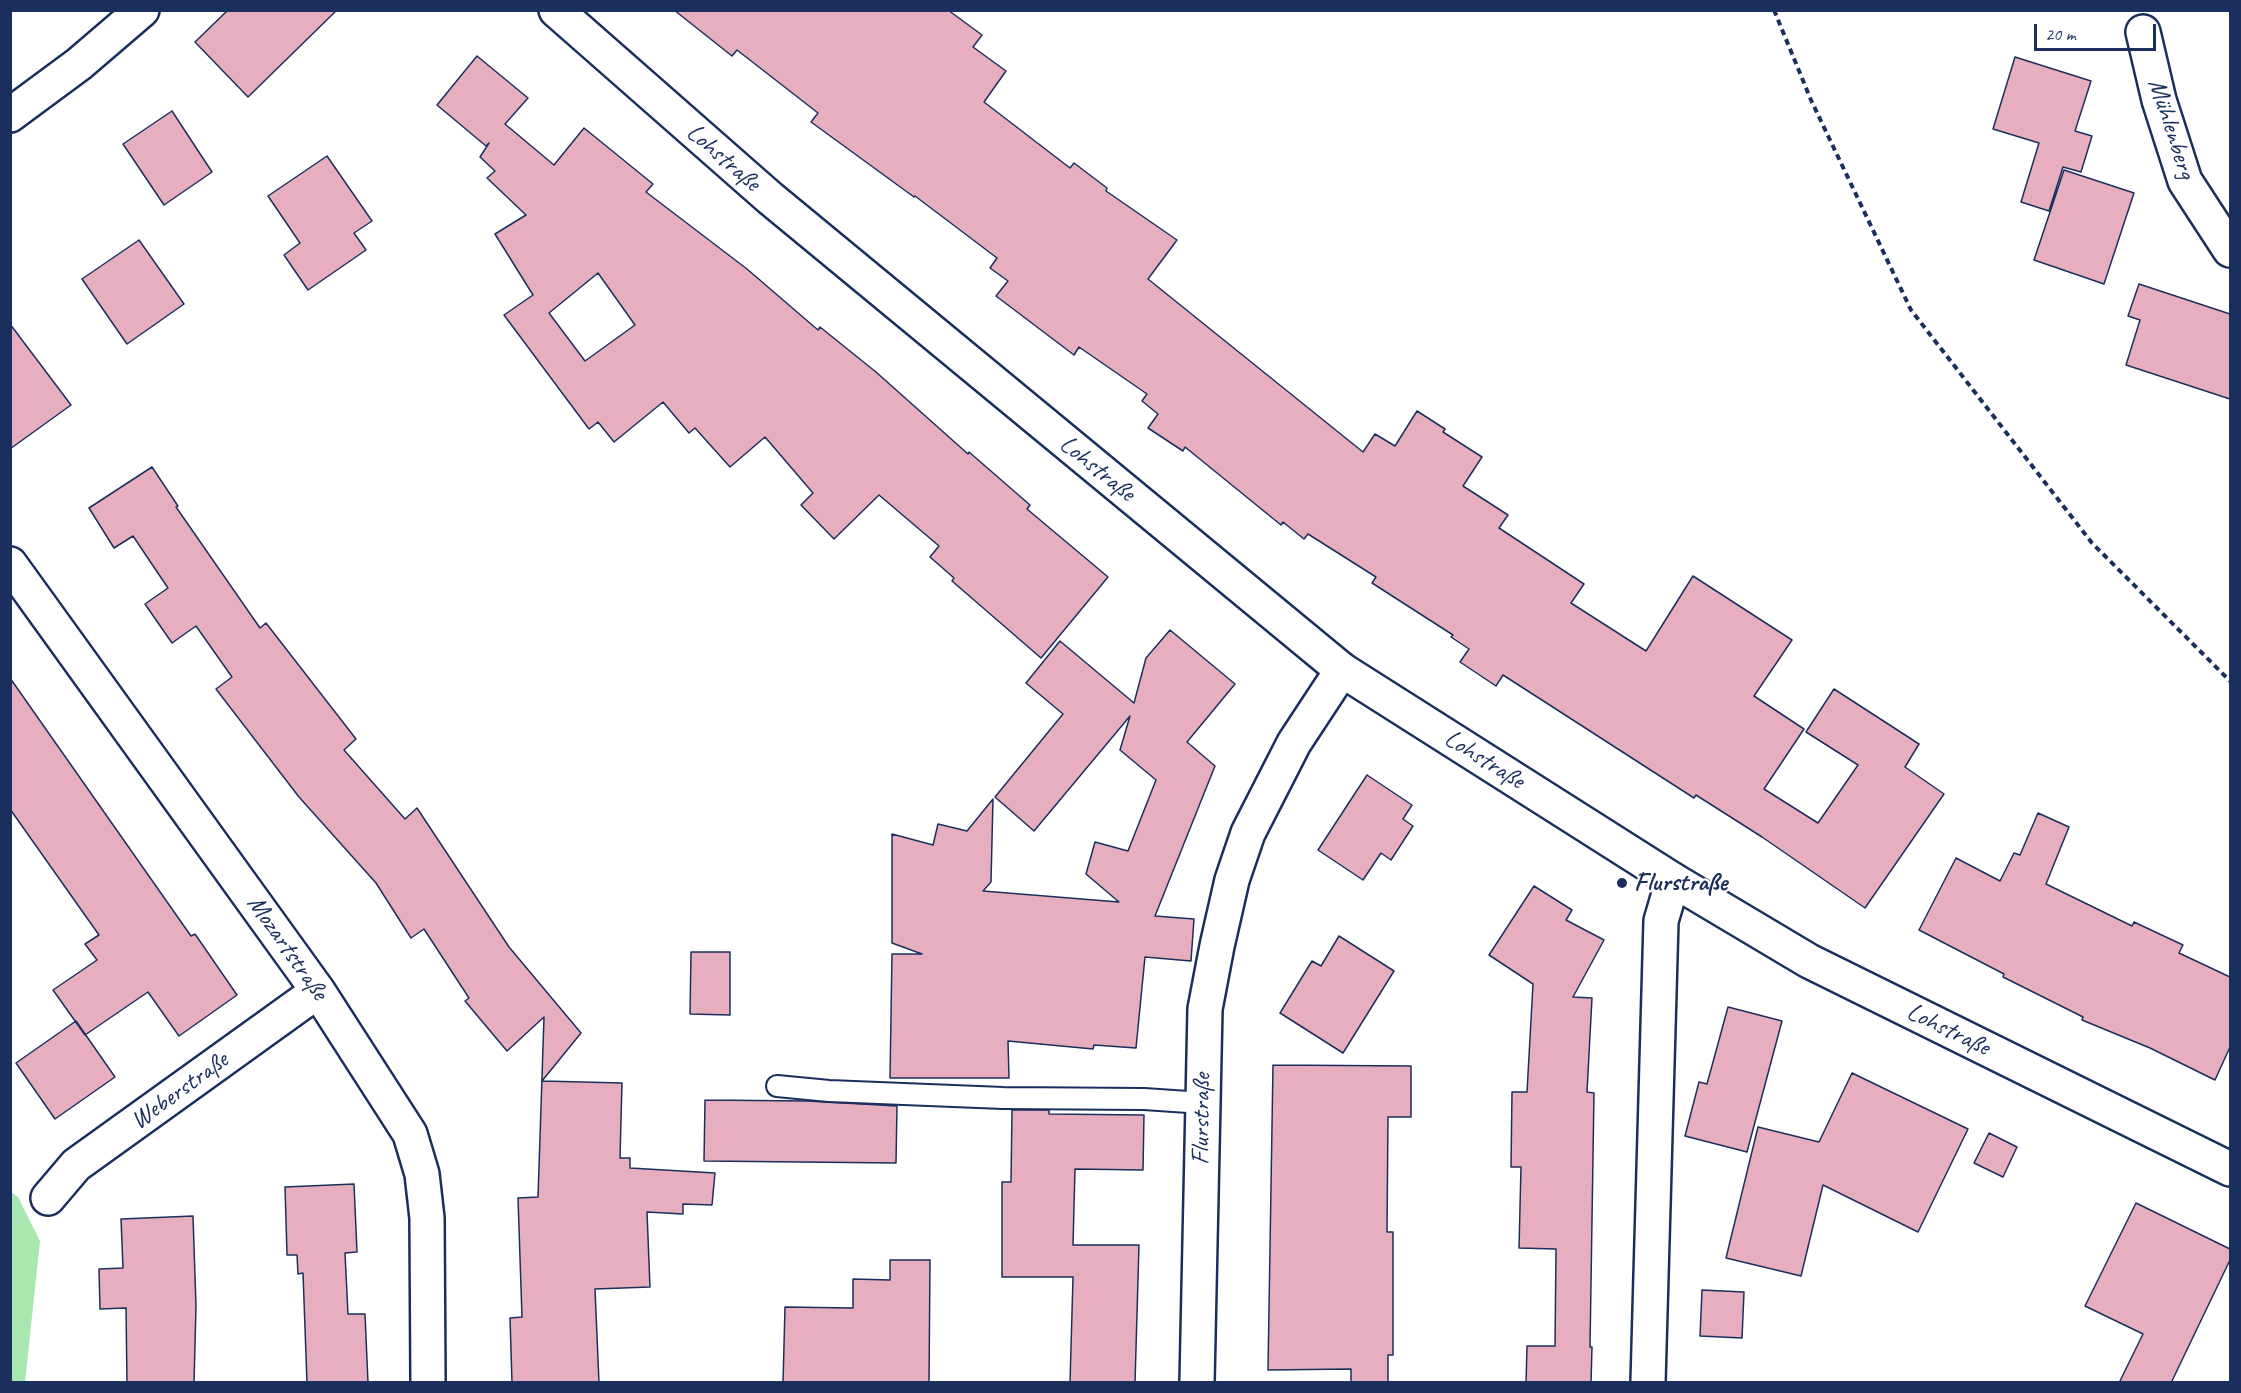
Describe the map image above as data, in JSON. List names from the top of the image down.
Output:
{
  "streets": {
    "street": [
      "Mühlenberg",
      "Lohstraße",
      "Mozartstraße",
      "Weberstraße",
      "Flurstraße"
    ]
  },
  "crossings": [
    ["Lohstraße", "Flurstraße"],
    ["Mozartstraße", "Weberstraße"]
  ],
  "places": ["Flurstraße"],
  "scale_bar": "20 m"
}
